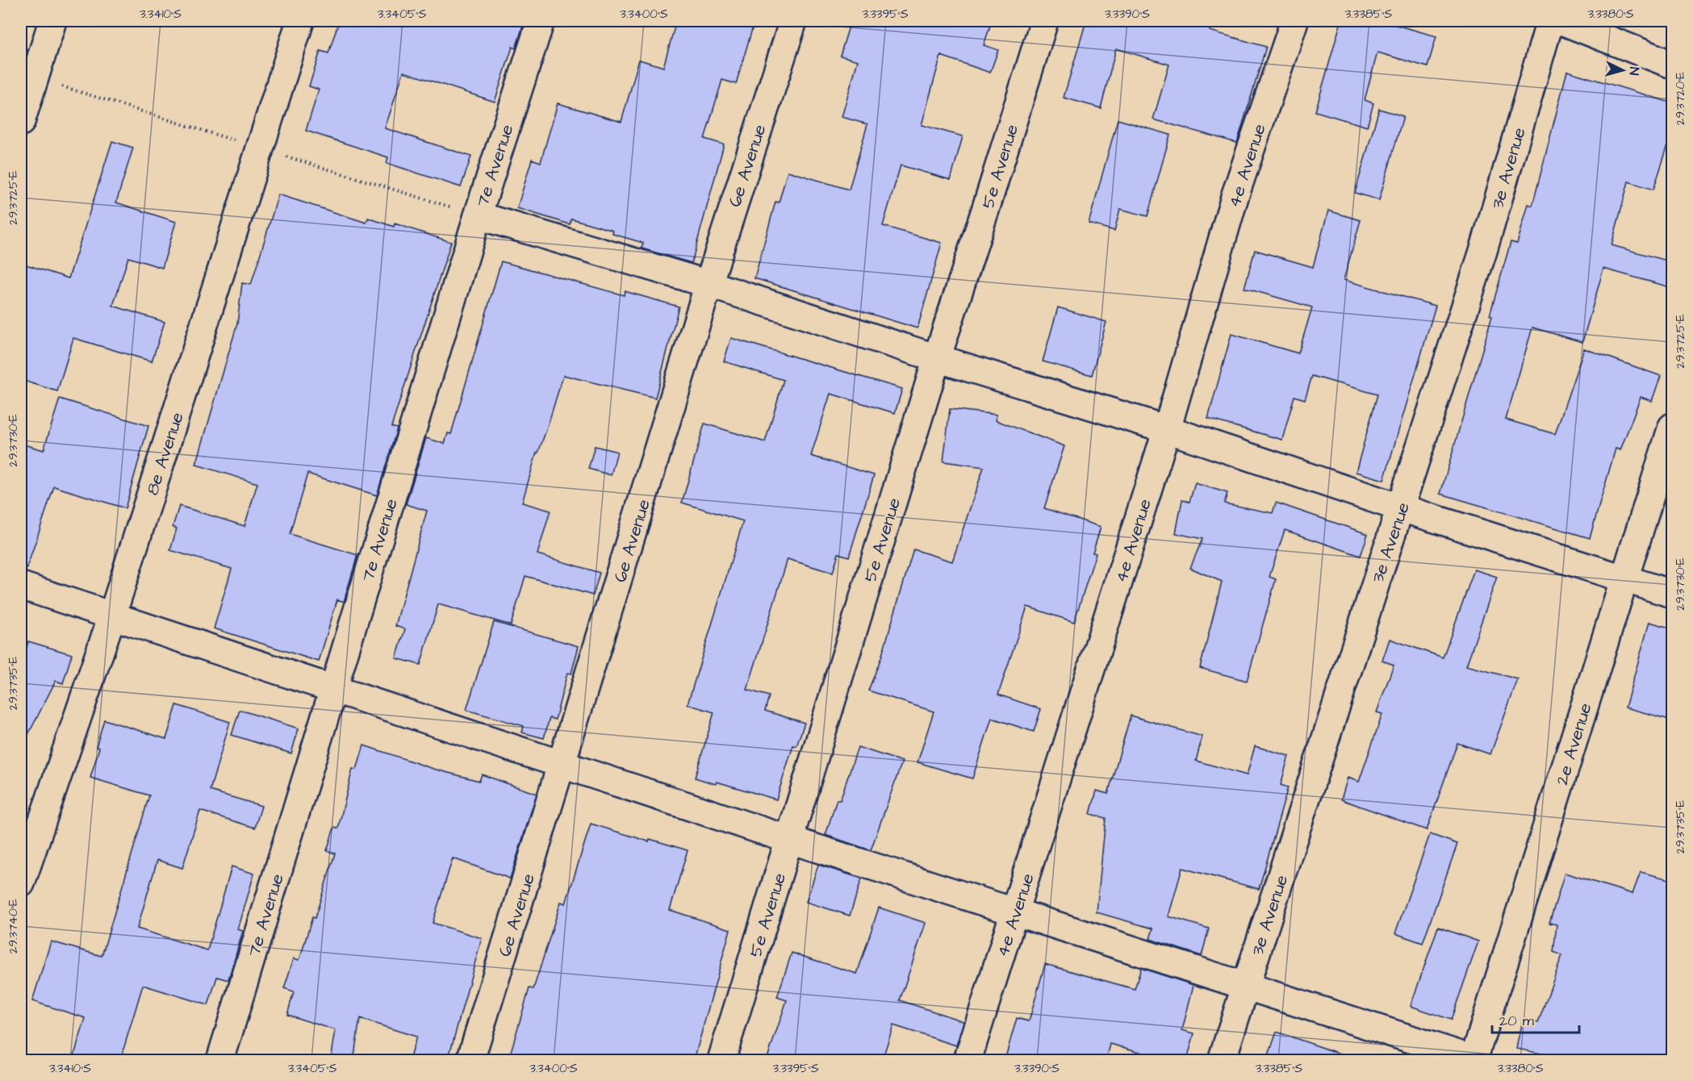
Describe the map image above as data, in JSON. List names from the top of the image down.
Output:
{
  "streets": {
    "street": [
      "7e Avenue",
      "6e Avenue",
      "4e Avenue",
      "5e Avenue",
      "3e Avenue",
      "8e Avenue",
      "2e Avenue"
    ]
  },
  "scale_bar": "20 m",
  "north": "right",
  "coordinates": [
    "3.3410°S",
    "3.3405°S",
    "3.3400°S",
    "3.3395°S",
    "3.3390°S",
    "3.3385°S",
    "3.3380°S",
    "29.3720°E",
    "29.3725°E",
    "29.3730°E",
    "29.3735°E",
    "29.3740°E"
  ]
}
